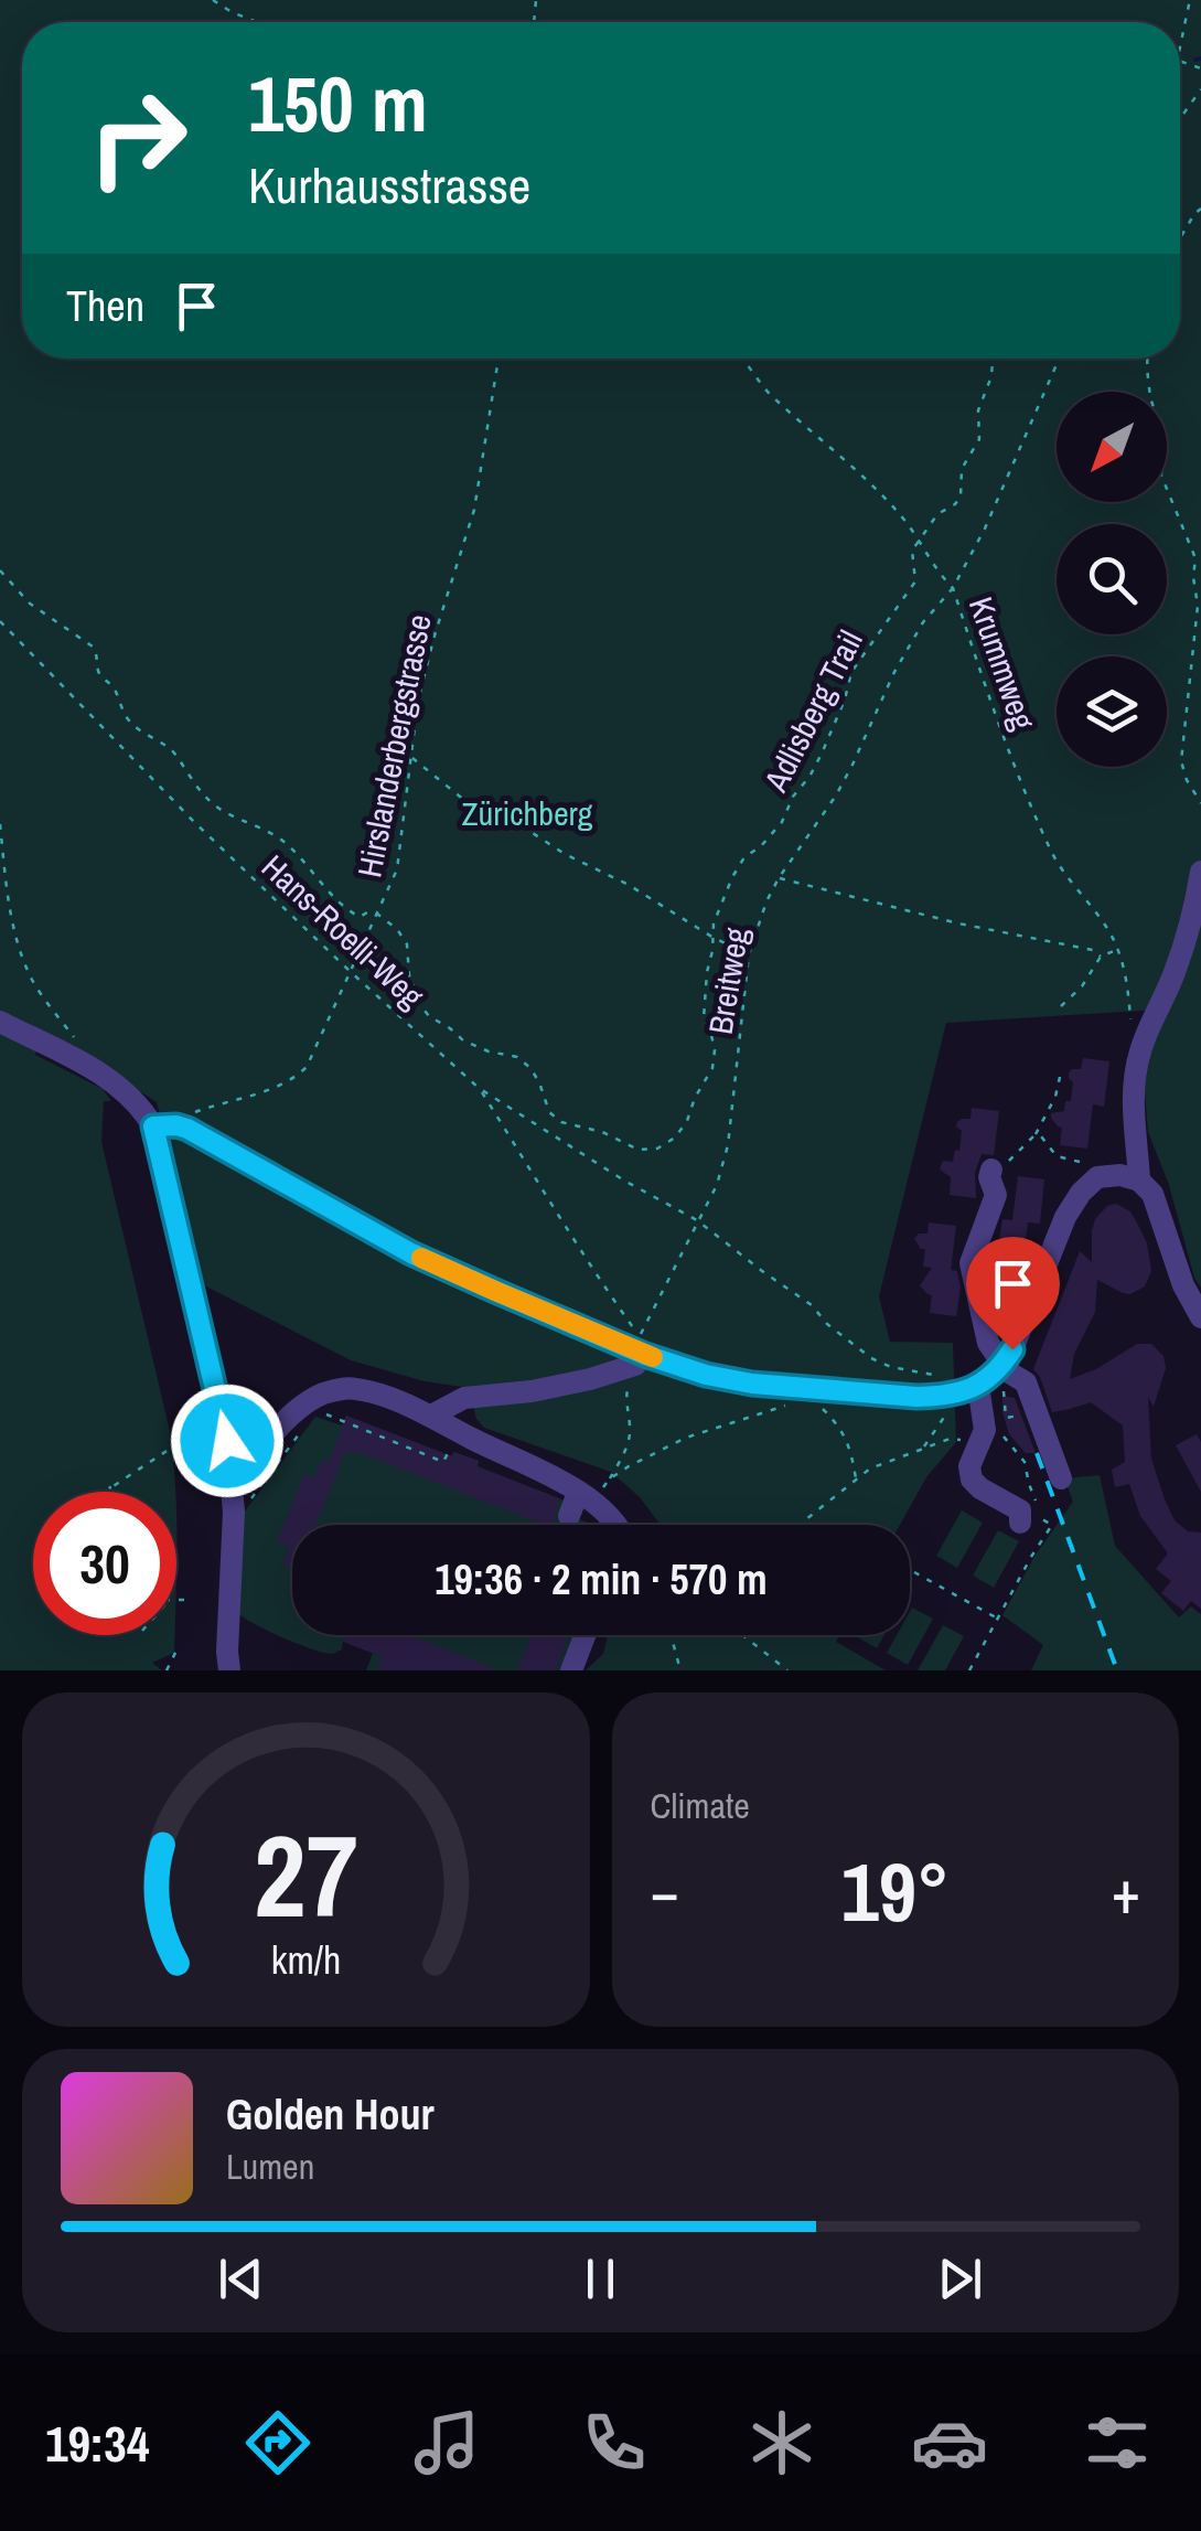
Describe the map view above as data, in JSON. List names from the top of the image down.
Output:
{
  "streets": {
    "path": [
      "Krummweg",
      "Adlisberg Trail",
      "Hirslanderbergstrasse",
      "Hans-Roelli-Weg",
      "Breitweg"
    ]
  },
  "crossings": [
    ["Krummweg", "Adlisberg Trail"],
    ["Krummweg", "Breitweg"],
    ["Adlisberg Trail", "Hirslanderbergstrasse"],
    ["Hirslanderbergstrasse", "Hans-Roelli-Weg"],
    ["Hans-Roelli-Weg", "Breitweg"]
  ],
  "parks": ["Zürichberg"],
  "north": "bottom left",
  "page": {
    "turn": ["150 m", "Kurhausstrasse"],
    "then": "Then",
    "limit": "30",
    "trip": "19:36 · 2 min · 570 m",
    "tile": "Climate",
    "heat": ["−", "19°", "+"],
    "song": ["Golden Hour", "Lumen"],
    "tabs": "19:34",
    "gauge": ["27", "km/h"]
  }
}
